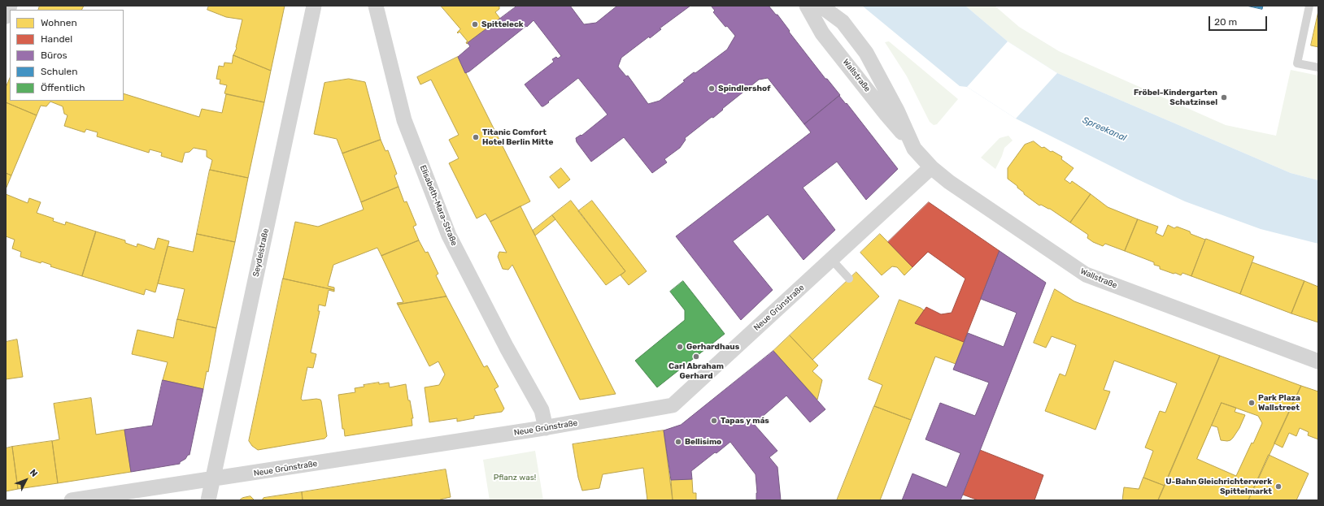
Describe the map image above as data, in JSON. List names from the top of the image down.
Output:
{
  "streets": {
    "street": [
      "Wallstraße",
      "Elisabeth-Mara-Straße",
      "Seydelstraße",
      "Neue Grünstraße"
    ]
  },
  "crossings": [
    ["Wallstraße", "Neue Grünstraße"],
    ["Elisabeth-Mara-Straße", "Neue Grünstraße"],
    ["Seydelstraße", "Neue Grünstraße"]
  ],
  "water": ["Spreekanal"],
  "parks": ["Pflanz was!"],
  "places": [
    "Spitteleck",
    "Spindlershof",
    "Fröbel-Kindergarten Schatzinsel",
    "Titanic Comfort Hotel Berlin Mitte",
    "Gerhardhaus",
    "Carl Abraham Gerhard",
    "Park Plaza Wallstreet",
    "Tapas y más",
    "Bellisimo",
    "U-Bahn Gleichrichterwerk Spittelmarkt"
  ],
  "legend": [
    "Wohnen",
    "Handel",
    "Büros",
    "Schulen",
    "Öffentlich"
  ],
  "scale_bar": "20 m",
  "north": "top right"
}
